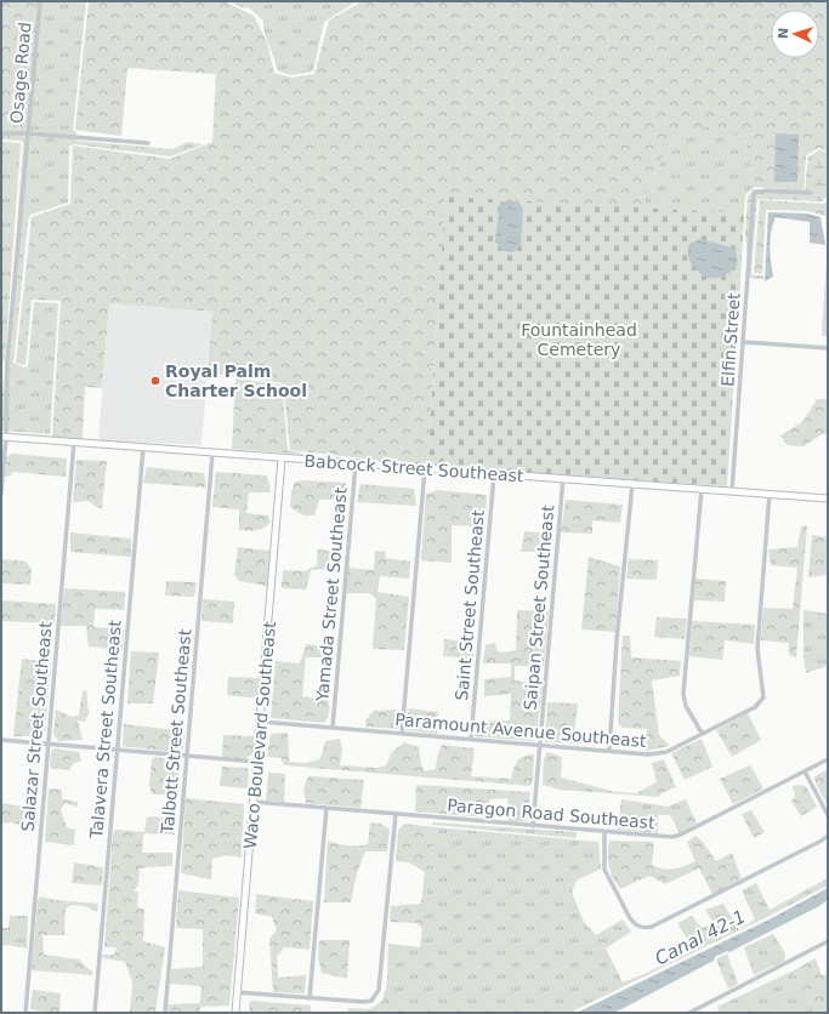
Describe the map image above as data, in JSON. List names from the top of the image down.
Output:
{
  "streets": {
    "main road": ["Babcock Street Southeast", "Waco Boulevard Southeast"],
    "street": [
      "Osage Road",
      "Elfin Street",
      "Yamada Street Southeast",
      "Saint Street Southeast",
      "Saipan Street Southeast",
      "Salazar Street Southeast",
      "Talavera Street Southeast",
      "Paramount Avenue Southeast",
      "Talbott Street Southeast",
      "Paragon Road Southeast"
    ]
  },
  "crossings": [
    ["Osage Road", "Babcock Street Southeast"],
    ["Elfin Street", "Babcock Street Southeast"],
    ["Babcock Street Southeast", "Yamada Street Southeast"],
    ["Babcock Street Southeast", "Saint Street Southeast"],
    ["Babcock Street Southeast", "Saipan Street Southeast"],
    ["Babcock Street Southeast", "Salazar Street Southeast"],
    ["Babcock Street Southeast", "Talavera Street Southeast"],
    ["Babcock Street Southeast", "Paramount Avenue Southeast"],
    ["Babcock Street Southeast", "Talbott Street Southeast"],
    ["Babcock Street Southeast", "Waco Boulevard Southeast"],
    ["Yamada Street Southeast", "Paramount Avenue Southeast"],
    ["Saint Street Southeast", "Paramount Avenue Southeast"],
    ["Saipan Street Southeast", "Paramount Avenue Southeast"],
    ["Saipan Street Southeast", "Paragon Road Southeast"],
    ["Paramount Avenue Southeast", "Waco Boulevard Southeast"],
    ["Waco Boulevard Southeast", "Paragon Road Southeast"]
  ],
  "water": ["Canal 42-1"],
  "parks": ["Fountainhead Cemetery"],
  "places": ["Royal Palm Charter School"],
  "north": "left"
}
